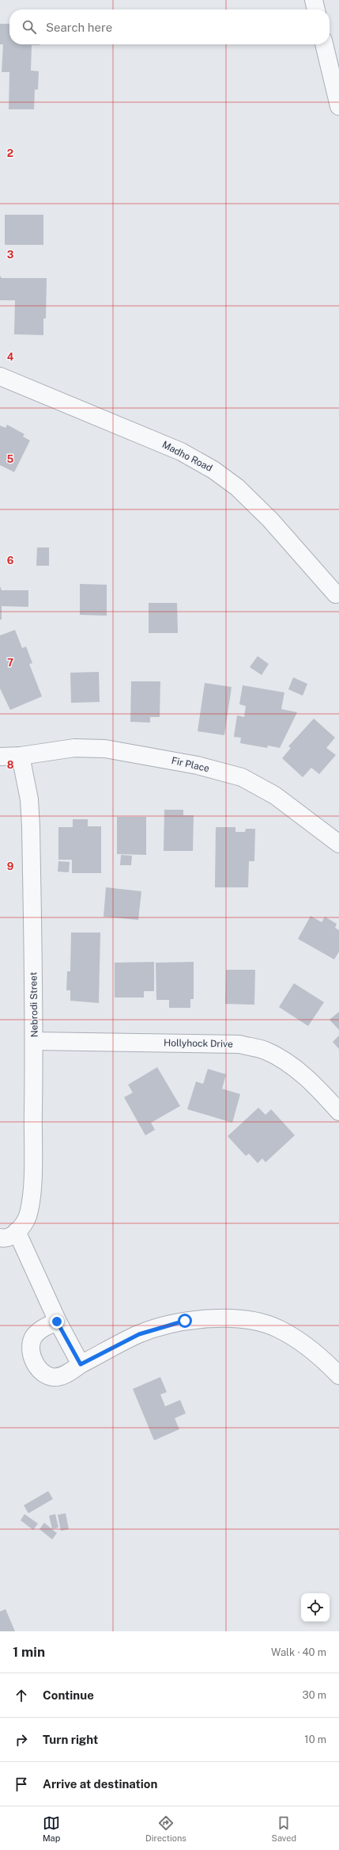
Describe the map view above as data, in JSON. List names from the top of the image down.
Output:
{
  "streets": {
    "street": [
      "Madho Road",
      "Fir Place",
      "Nebrodi Street",
      "Hollyhock Drive"
    ]
  },
  "crossings": [
    ["Fir Place", "Nebrodi Street"],
    ["Nebrodi Street", "Hollyhock Drive"]
  ],
  "page": {
    "search": "Search here",
    "heading": ["1 min", "Walk · 40 m"],
    "list": [
      ["Continue", "30 m"],
      ["Turn right", "10 m"],
      "Arrive at destination"
    ],
    "nav": ["Map", "Directions", "Saved"]
  },
  "grid": {
    "rows": [
      "2",
      "3",
      "4",
      "5",
      "6",
      "7",
      "8",
      "9"
    ]
  }
}
